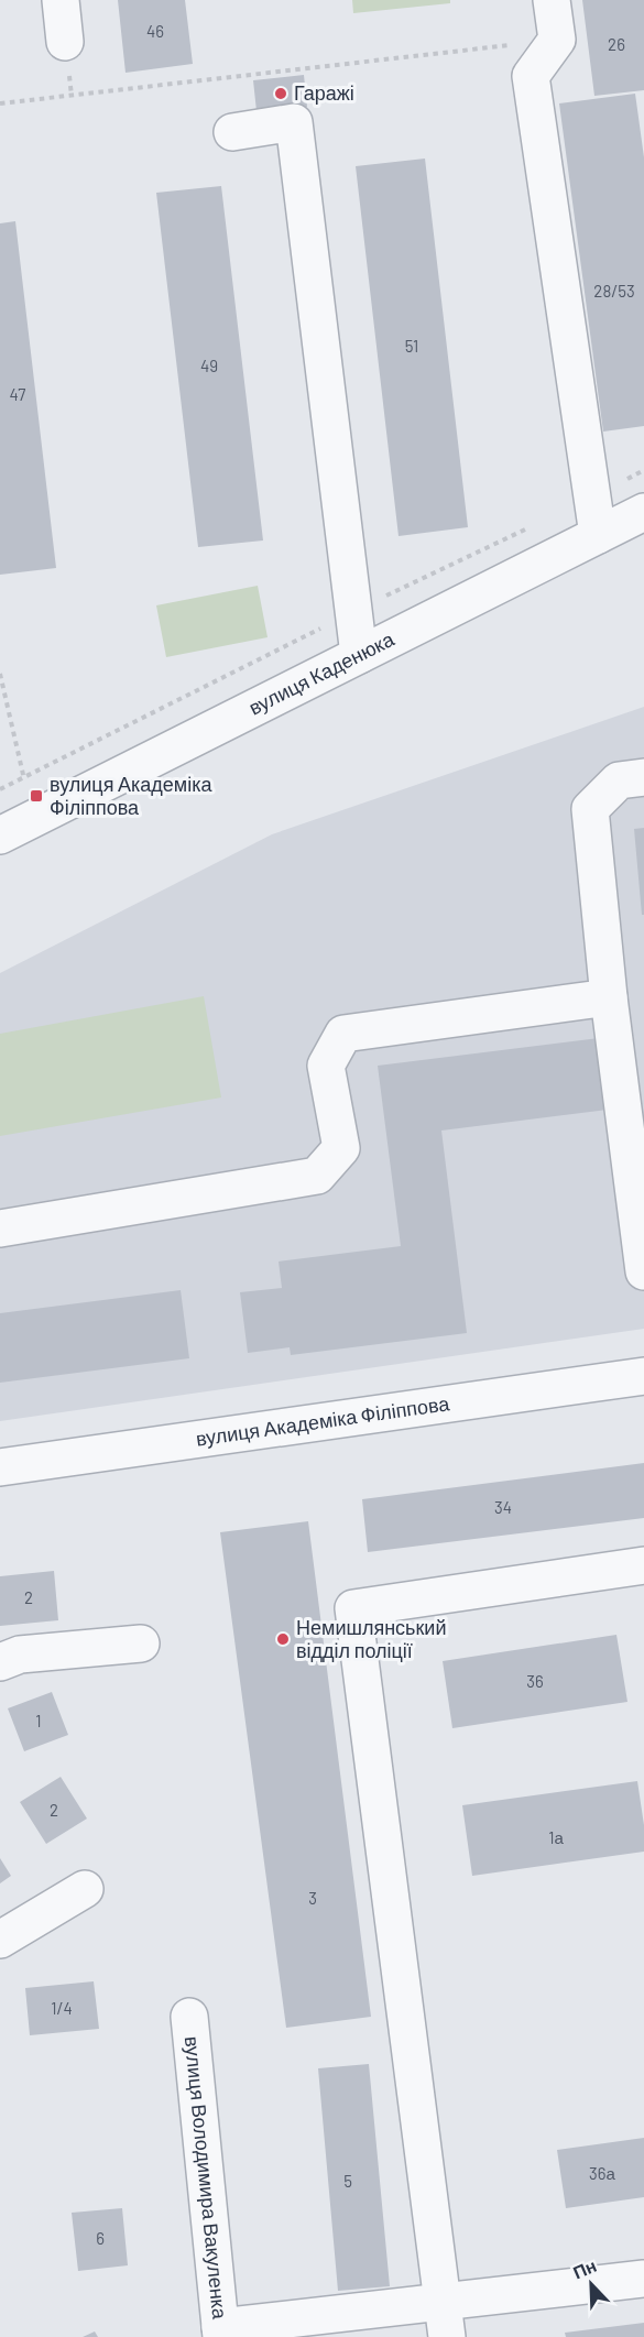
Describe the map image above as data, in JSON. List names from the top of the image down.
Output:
{
  "streets": {
    "street": ["вулиця Каденюка", "вулиця Академіка Філіппова", "вулиця Володимира Вакуленка"]
  },
  "places": {
    "other": ["Гаражі", "Немишлянський відділ поліції"],
    "transit": ["вулиця Академіка Філіппова"]
  },
  "house_numbers": [
    "46",
    "26",
    "28/53",
    "51",
    "49",
    "47",
    "34",
    "2",
    "36",
    "1",
    "2",
    "1а",
    "3",
    "1/4",
    "36а",
    "5",
    "6"
  ],
  "north": "top left"
}
